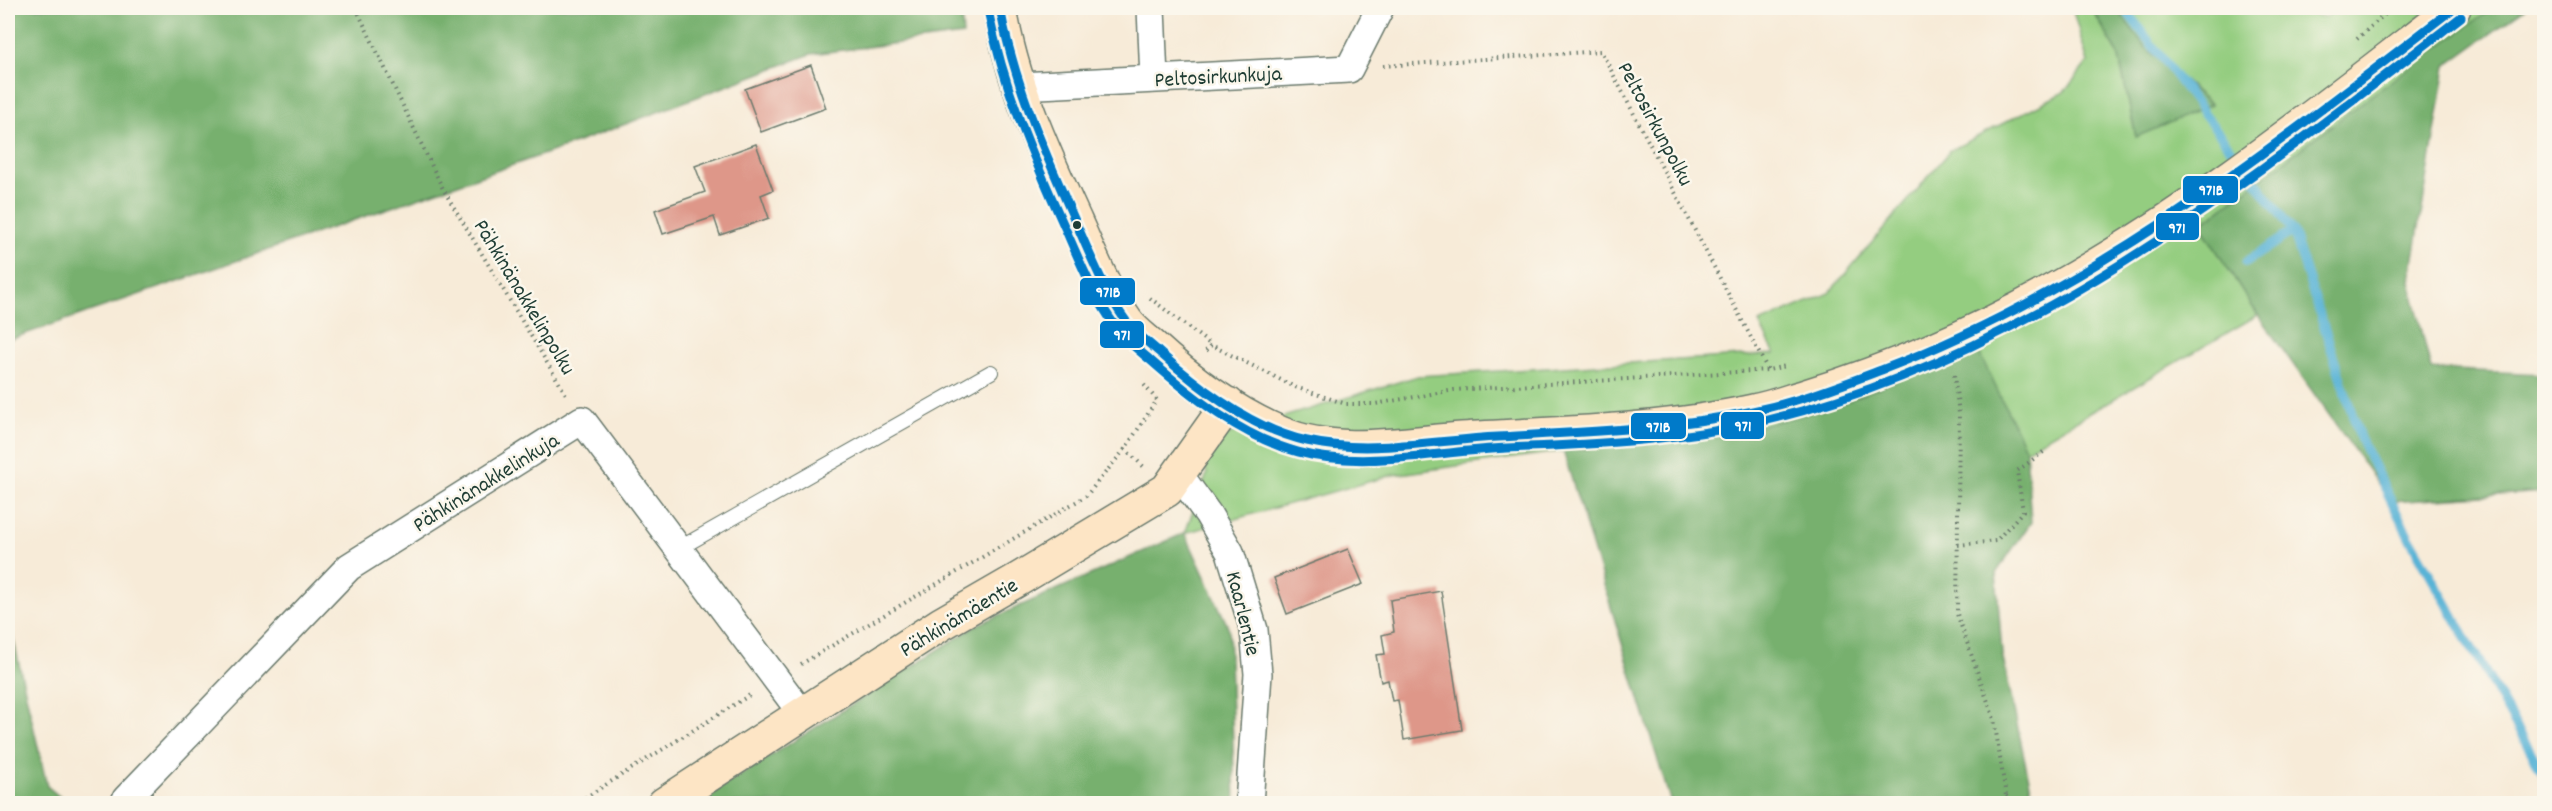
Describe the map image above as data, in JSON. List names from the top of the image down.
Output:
{
  "streets": {
    "street": [
      "Peltosirkunkuja",
      "Pähkinänakkelinkuja",
      "Kaarlentie",
      "Pähkinämäentie"
    ],
    "path": ["Peltosirkunpolku", "Pähkinänakkelinpolku"]
  },
  "crossings": [
    ["Peltosirkunkuja", "Peltosirkunpolku"],
    ["Pähkinänakkelinpolku", "Pähkinänakkelinkuja"],
    ["Pähkinänakkelinkuja", "Pähkinämäentie"],
    ["Kaarlentie", "Pähkinämäentie"]
  ],
  "lines": ["transit line 971B", "transit line 971"]
}
